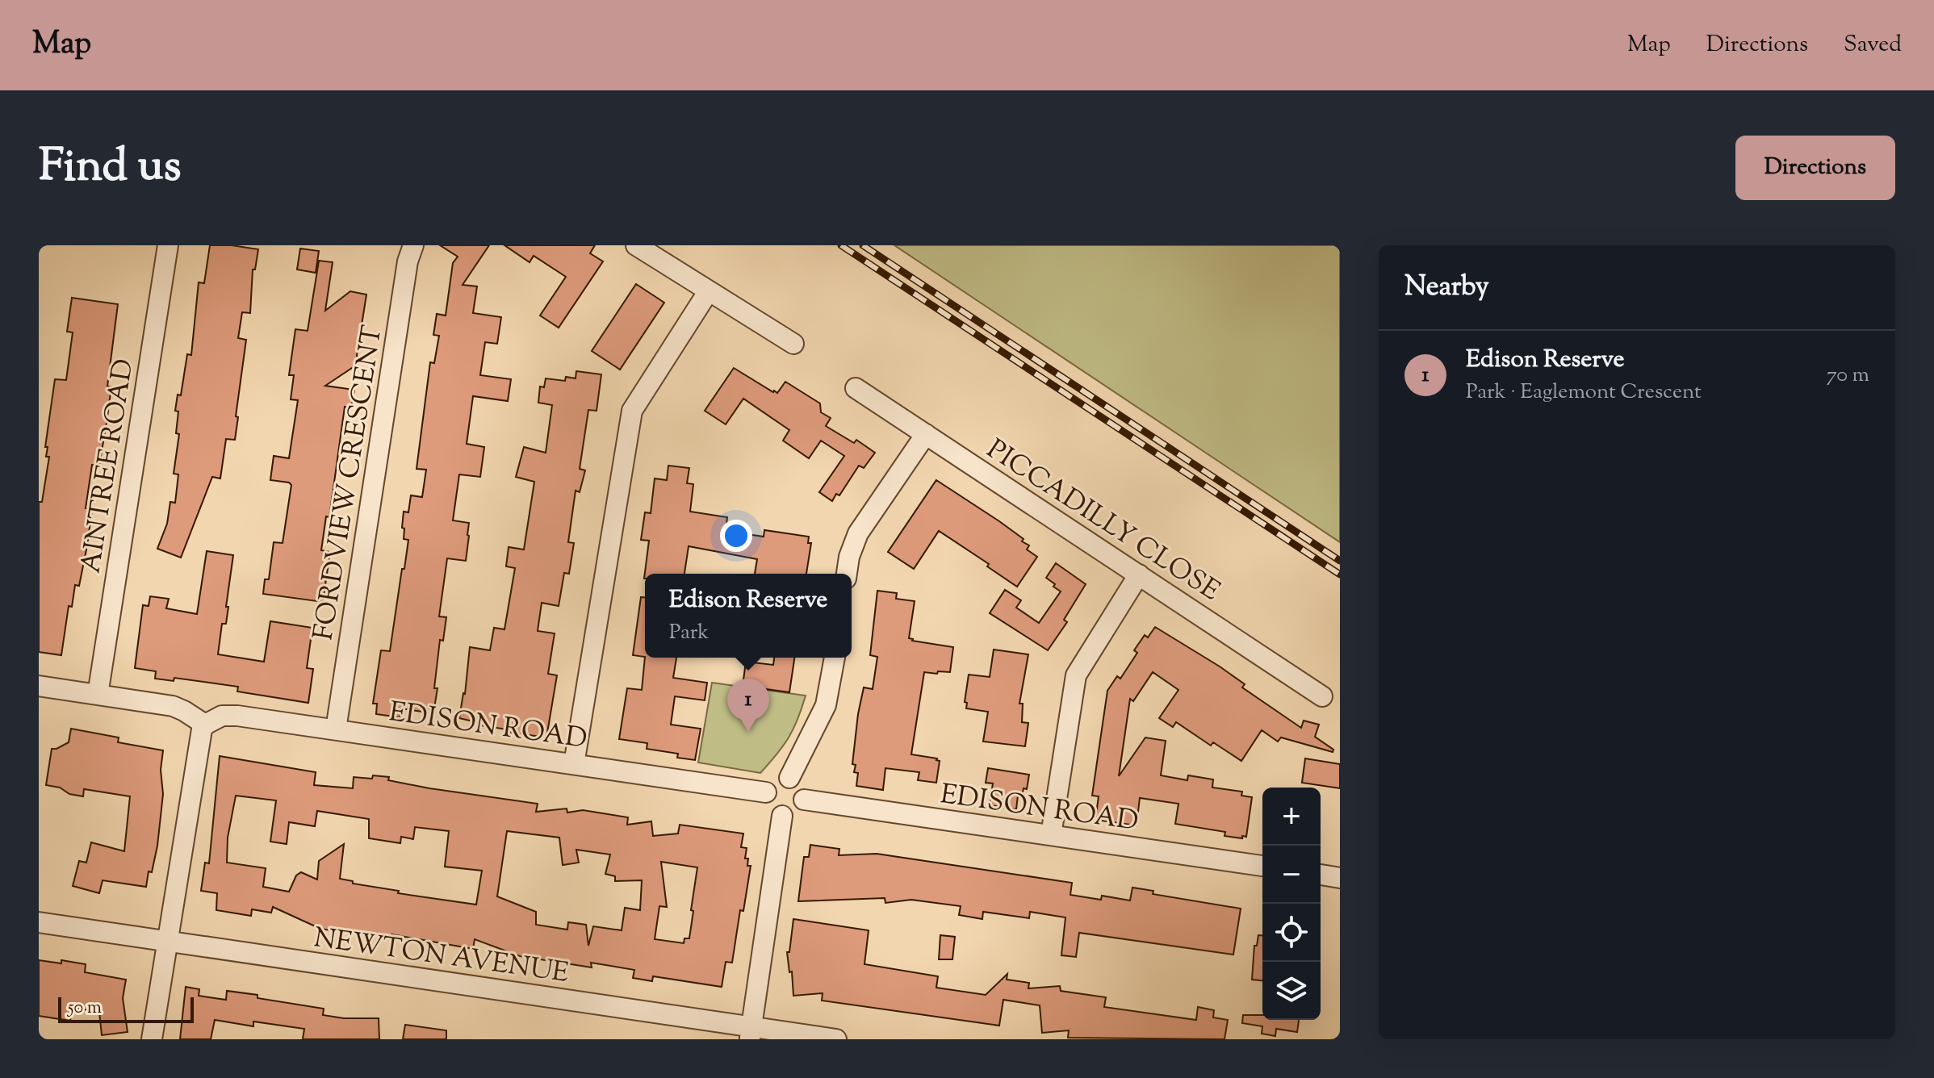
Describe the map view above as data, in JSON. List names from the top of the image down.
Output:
{
  "streets": {
    "street": [
      "AINTREE ROAD",
      "FORDVIEW CRESCENT",
      "PICCADILLY CLOSE",
      "EDISON ROAD",
      "NEWTON AVENUE"
    ]
  },
  "crossings": [
    ["FORDVIEW CRESCENT", "EDISON ROAD"]
  ],
  "scale_bar": "50 m",
  "page": {
    "header": "Map",
    "nav": ["Map", "Directions", "Saved"],
    "title": "Find us",
    "buttons": "Directions",
    "heading": "Nearby",
    "list": [
      {
        "mark": "1",
        "name": "Edison Reserve",
        "note": "Park · Eaglemont Crescent",
        "value": "70 m"
      }
    ],
    "popup": ["Edison Reserve", "Park"],
    "pins": "1",
    "map_buttons": ["+", "−"],
    "scale": "50 m"
  }
}
